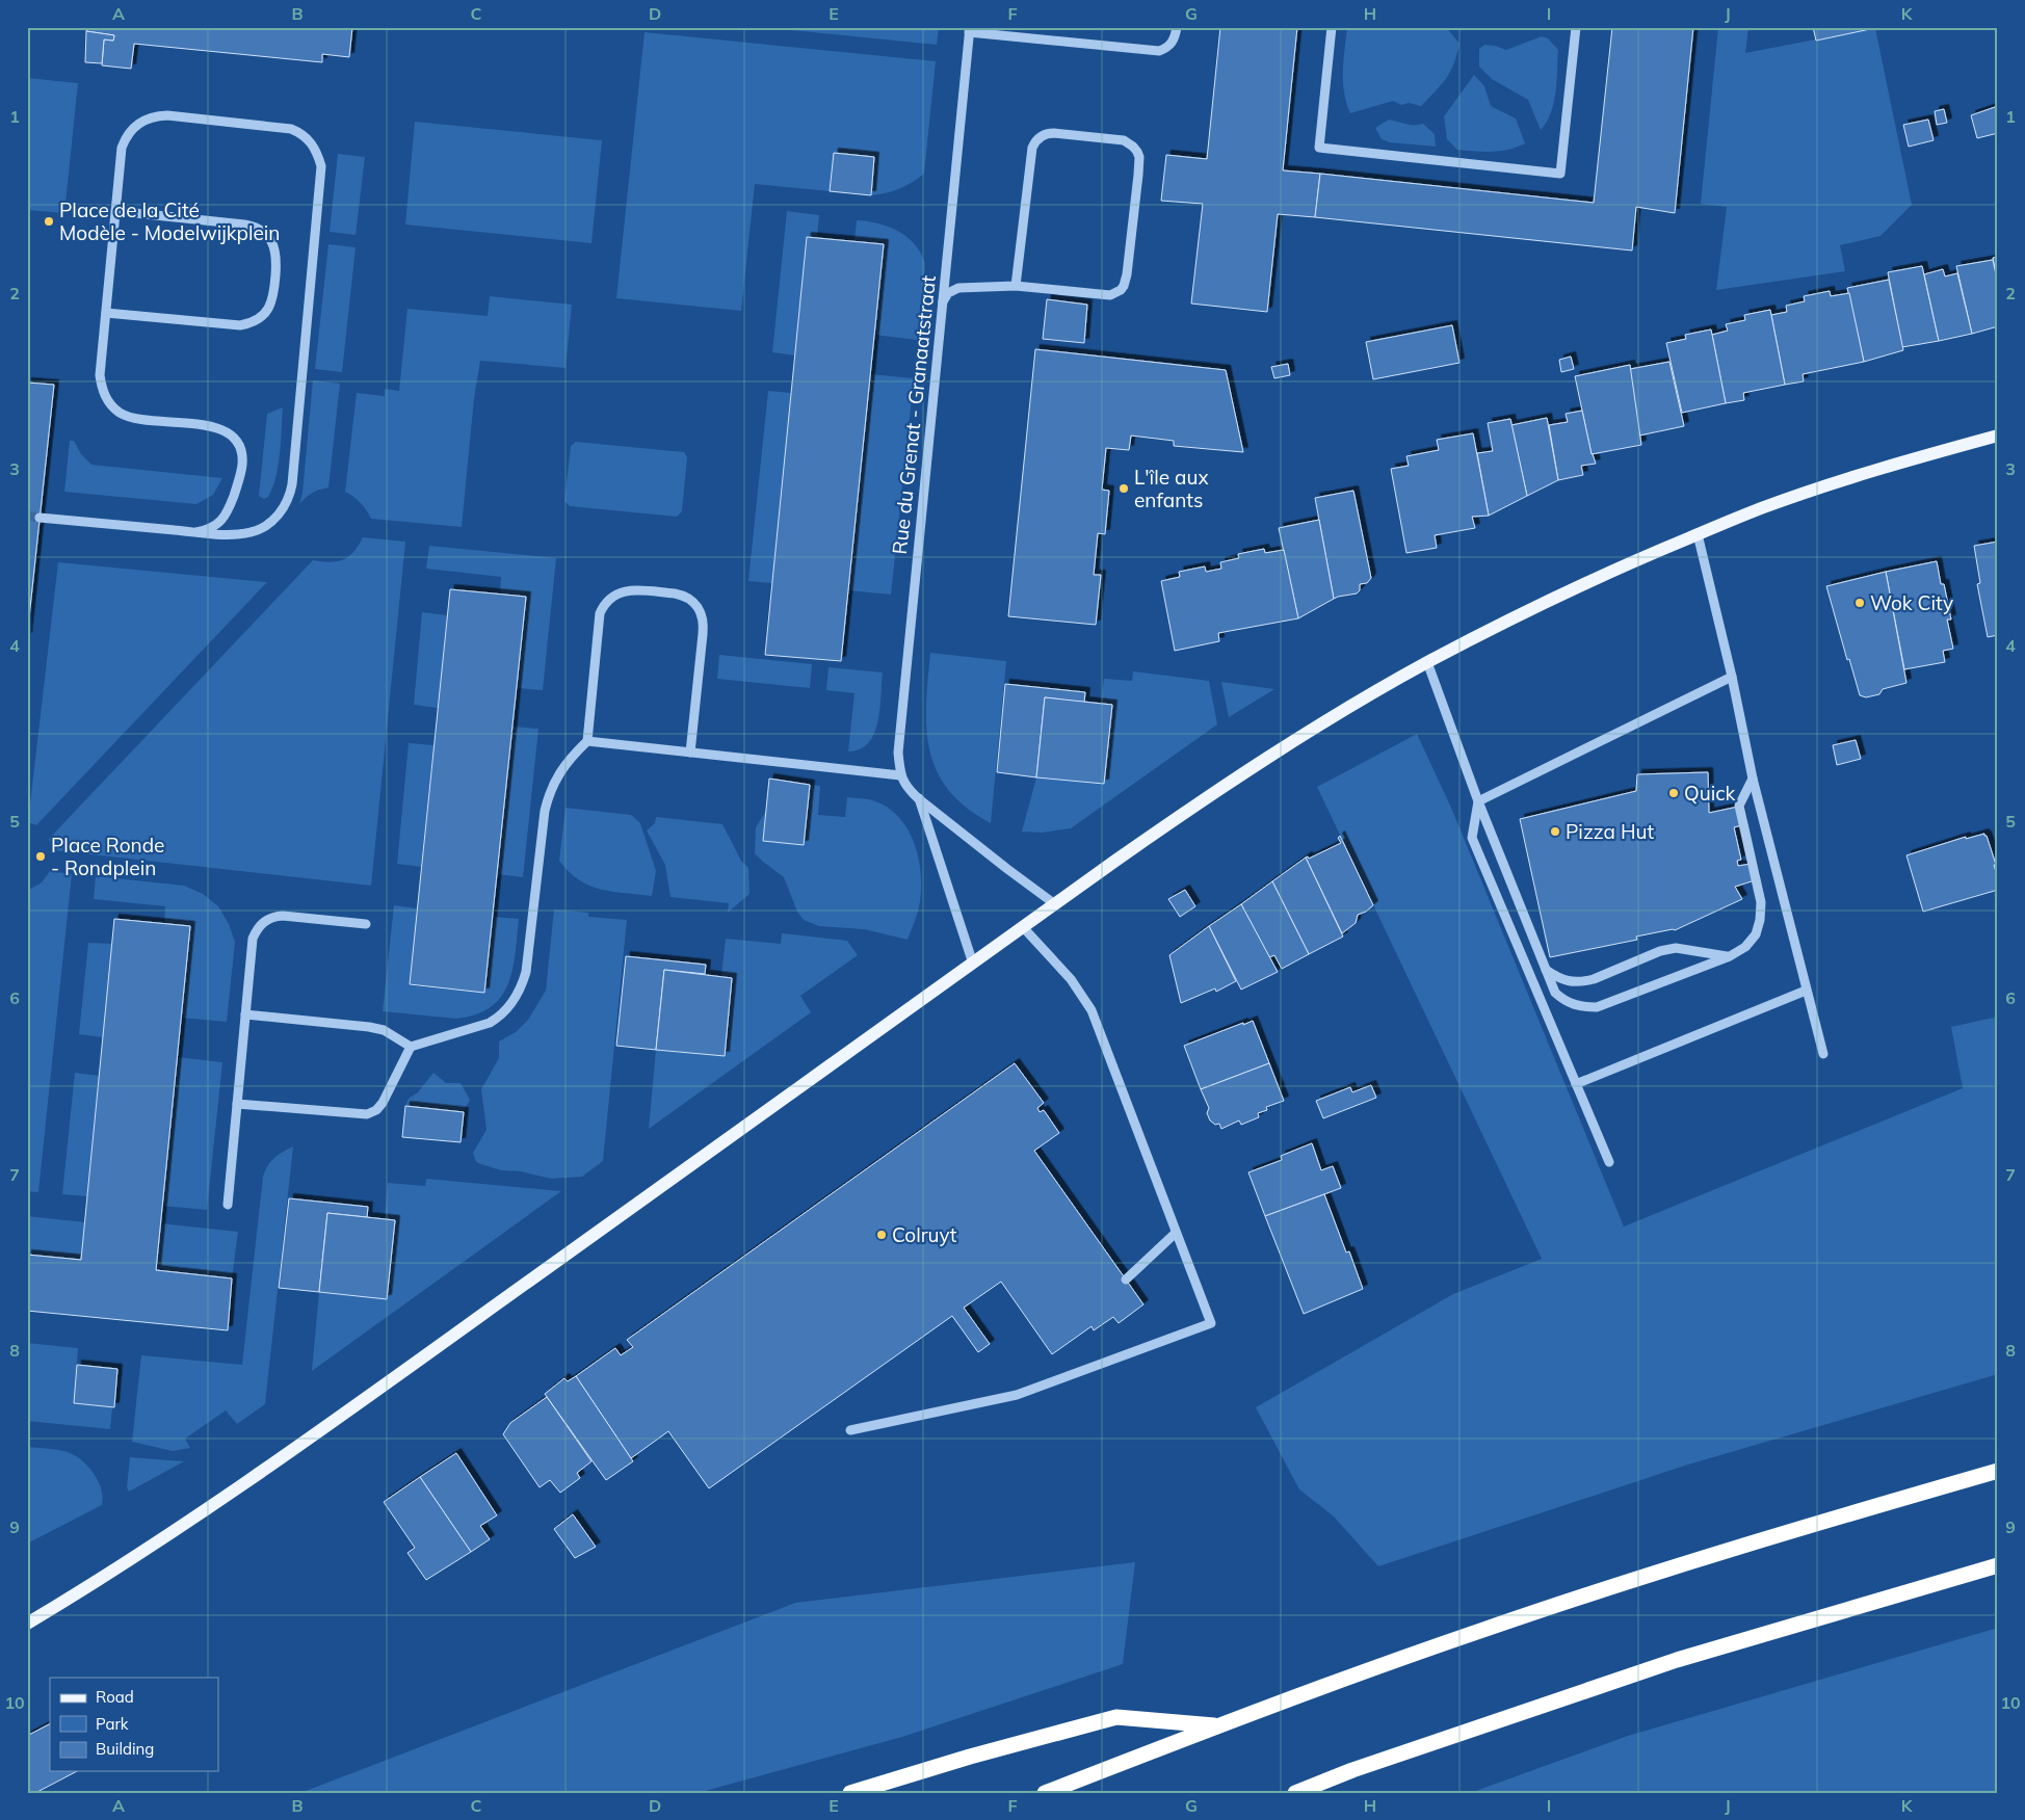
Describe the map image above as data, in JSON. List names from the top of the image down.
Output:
{
  "streets": {
    "street": ["Rue du Grenat - Granaatstraat"]
  },
  "places": [
    "Place de la Cité Modèle - Modelwijkplein",
    "L'île aux enfants",
    "Wok City",
    "Quick",
    "Pizza Hut",
    "Place Ronde - Rondplein",
    "Colruyt"
  ],
  "legend": ["Road", "Park", "Building"],
  "grid": {
    "columns": [
      "A",
      "B",
      "C",
      "D",
      "E",
      "F",
      "G",
      "H",
      "I",
      "J",
      "K"
    ],
    "rows": [
      "1",
      "2",
      "3",
      "4",
      "5",
      "6",
      "7",
      "8",
      "9",
      "10"
    ]
  }
}
